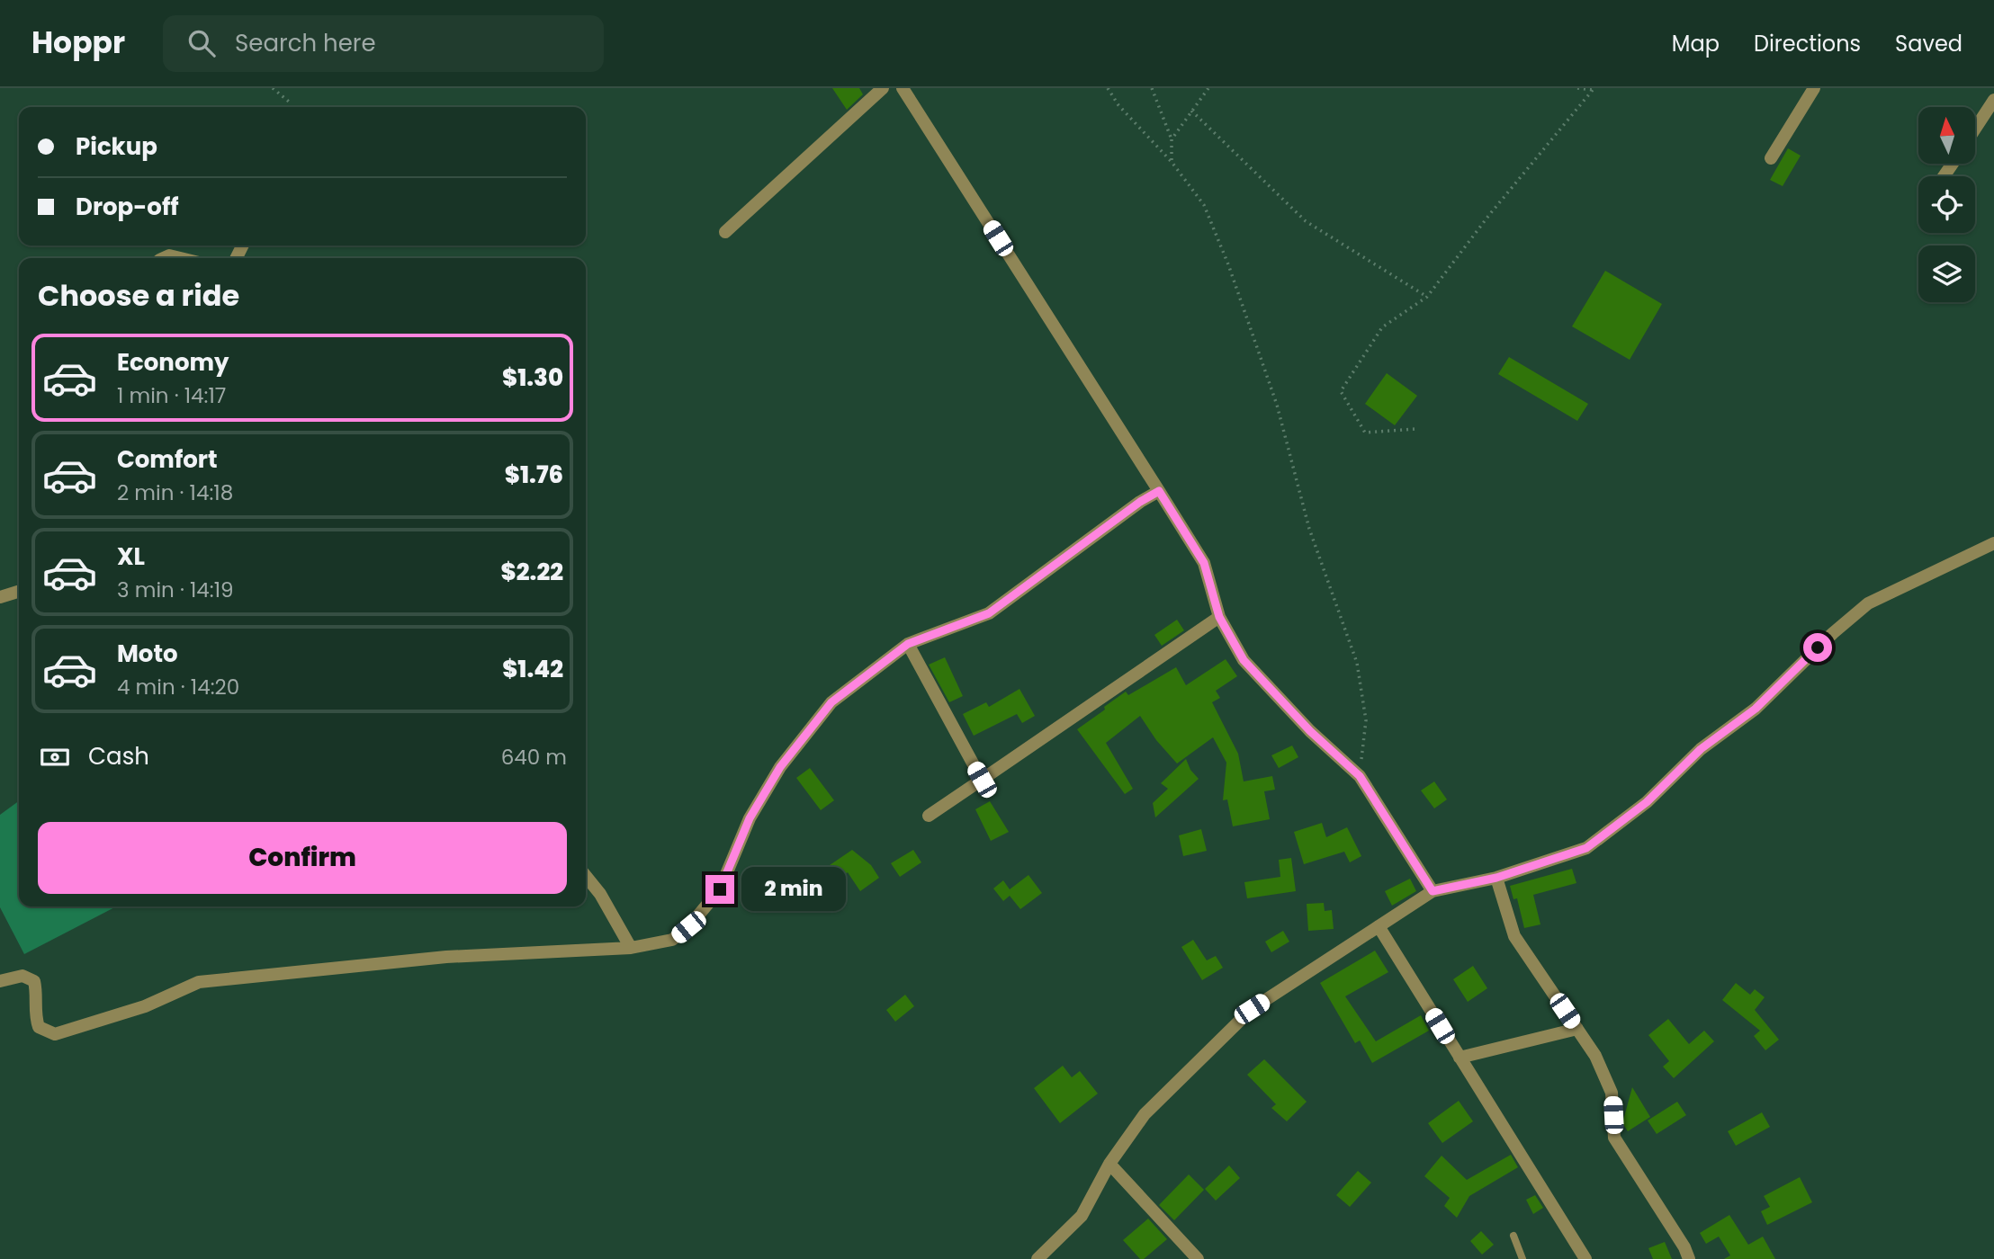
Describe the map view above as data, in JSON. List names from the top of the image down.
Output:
{
  "north": "top",
  "page": {
    "header": "Hoppr",
    "search": "Search here",
    "nav": ["Map", "Directions", "Saved"],
    "banner": ["Pickup", "Drop-off"],
    "heading": "Choose a ride",
    "list": [
      {
        "name": "Economy",
        "note": "1 min · 14:17",
        "value": "$1.30"
      },
      {
        "name": "Comfort",
        "note": "2 min · 14:18",
        "value": "$1.76"
      },
      {
        "name": "XL",
        "note": "3 min · 14:19",
        "value": "$2.22"
      },
      {
        "name": "Moto",
        "note": "4 min · 14:20",
        "value": "$1.42"
      }
    ],
    "pay": ["Cash", "640 m"],
    "buttons": "Confirm",
    "bubble": "2 min"
  }
}
